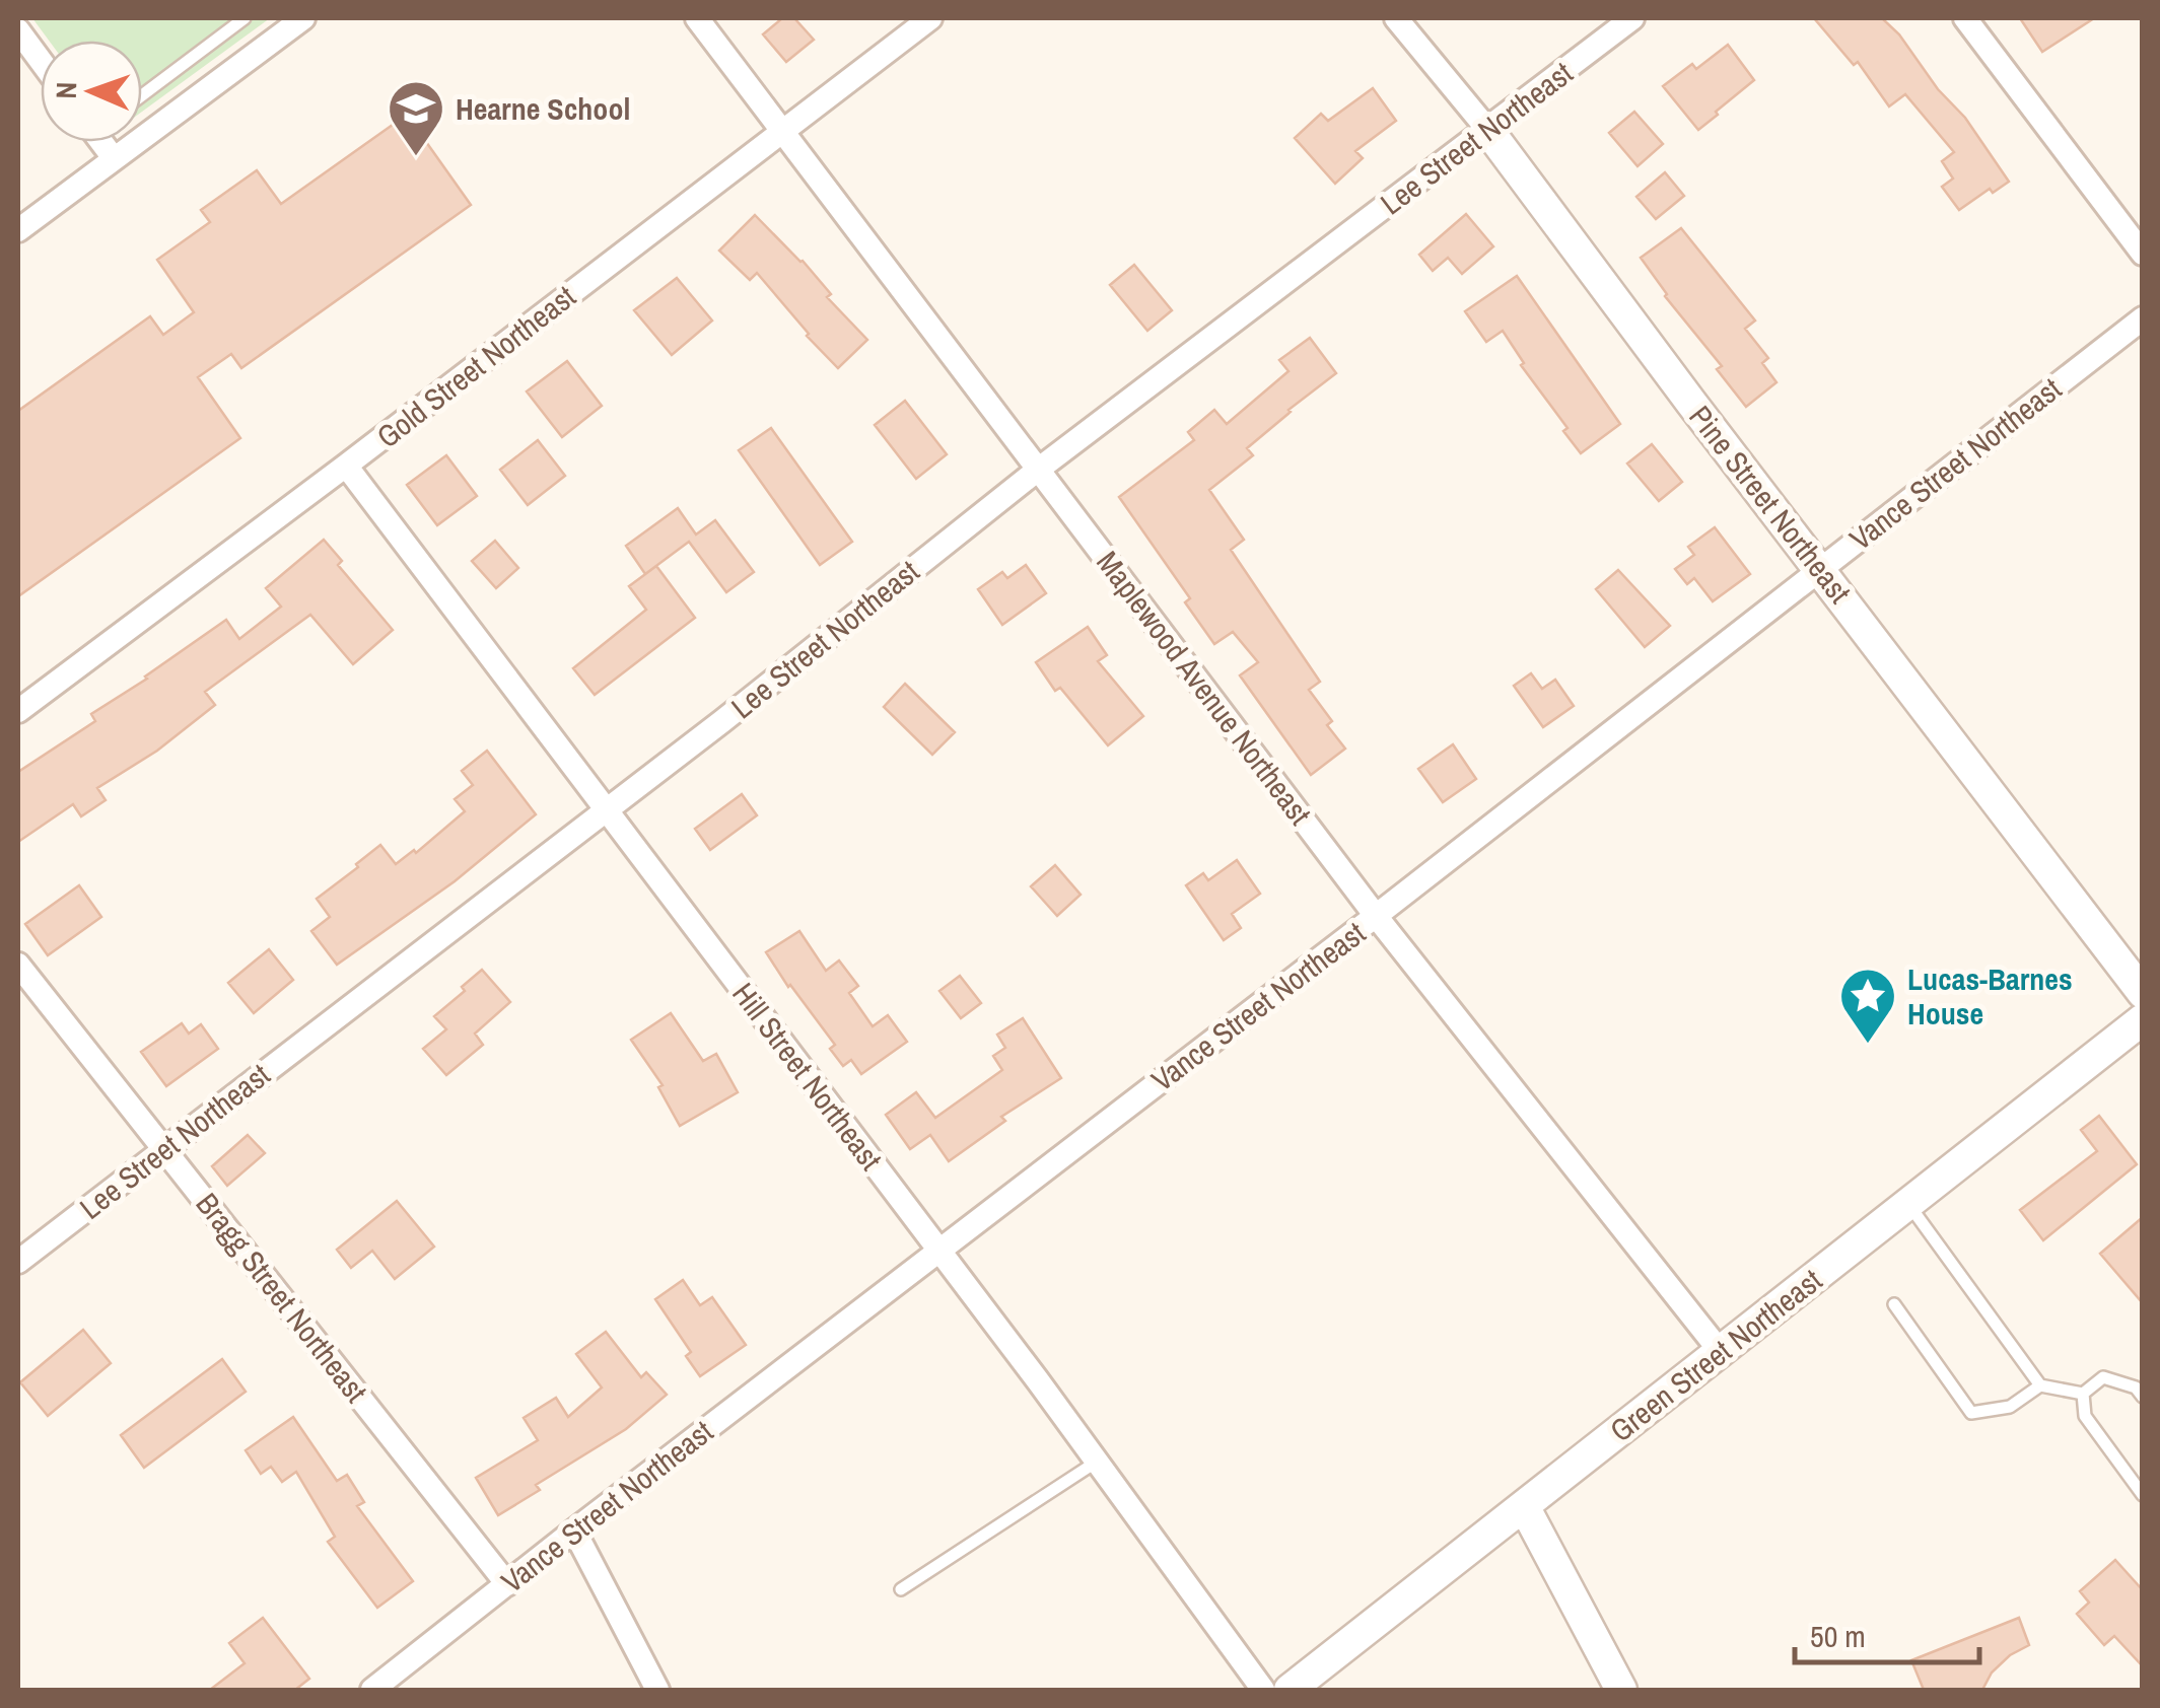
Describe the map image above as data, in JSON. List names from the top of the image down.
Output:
{
  "streets": {
    "street": [
      "Lee Street Northeast",
      "Gold Street Northeast",
      "Vance Street Northeast",
      "Pine Street Northeast",
      "Maplewood Avenue Northeast",
      "Hill Street Northeast",
      "Bragg Street Northeast",
      "Green Street Northeast"
    ]
  },
  "crossings": [
    ["Lee Street Northeast", "Pine Street Northeast"],
    ["Lee Street Northeast", "Maplewood Avenue Northeast"],
    ["Lee Street Northeast", "Hill Street Northeast"],
    ["Lee Street Northeast", "Bragg Street Northeast"],
    ["Gold Street Northeast", "Maplewood Avenue Northeast"],
    ["Gold Street Northeast", "Hill Street Northeast"],
    ["Vance Street Northeast", "Pine Street Northeast"],
    ["Vance Street Northeast", "Maplewood Avenue Northeast"],
    ["Vance Street Northeast", "Hill Street Northeast"],
    ["Vance Street Northeast", "Bragg Street Northeast"],
    ["Maplewood Avenue Northeast", "Green Street Northeast"]
  ],
  "places": {
    "school or university": ["Hearne School"],
    "place": ["Lucas-Barnes House"]
  },
  "scale_bar": "50 m",
  "north": "left"
}
